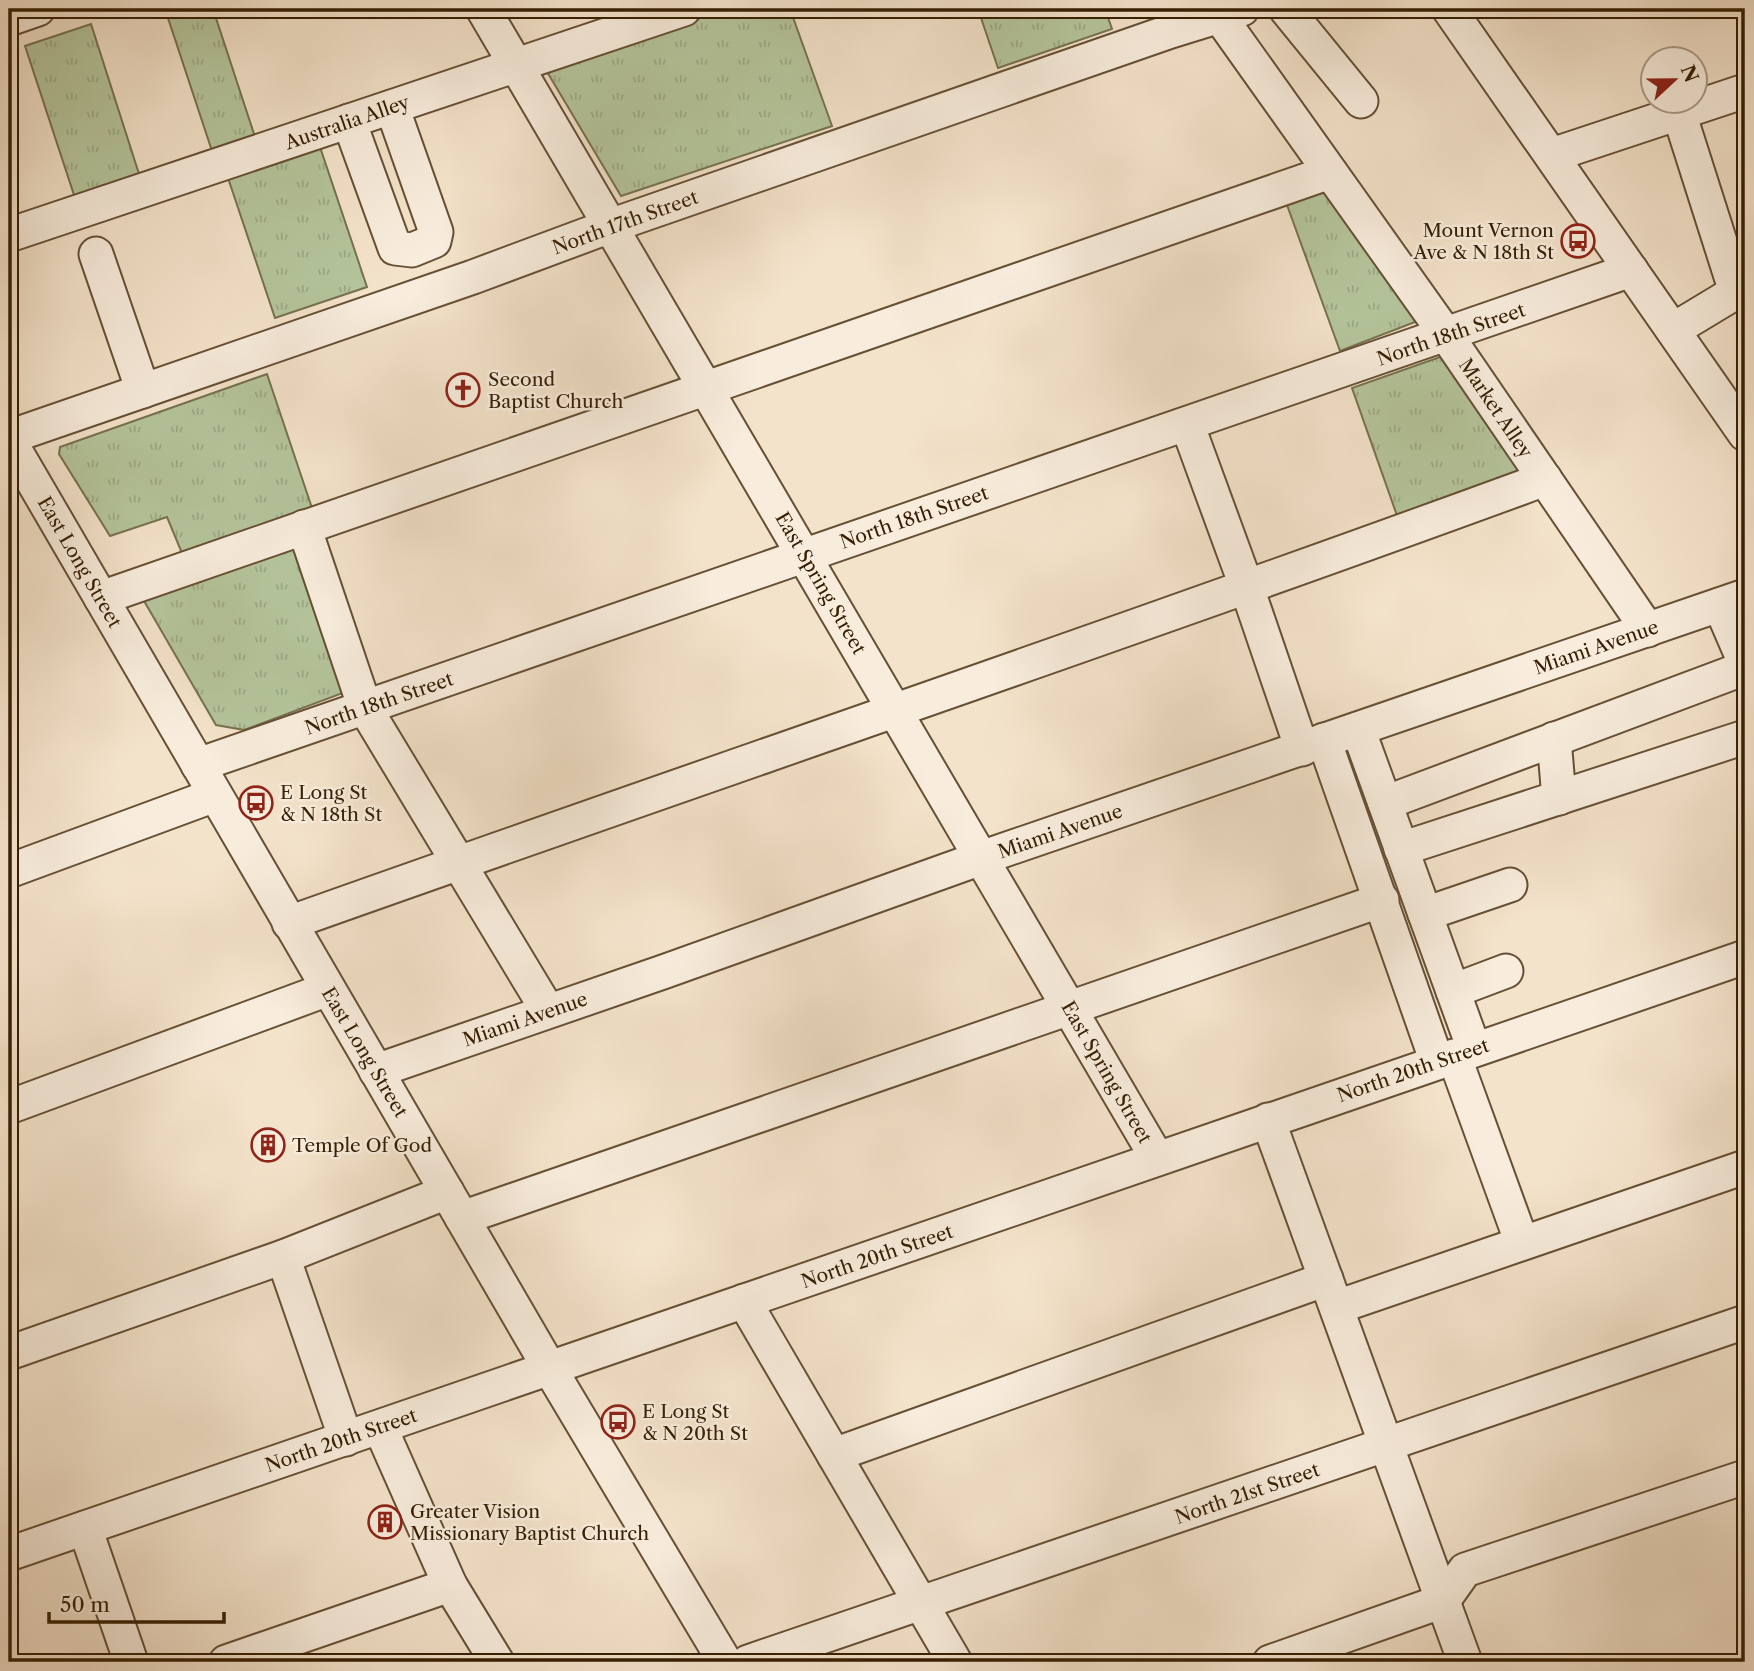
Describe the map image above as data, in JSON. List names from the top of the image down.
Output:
{
  "streets": {
    "street": [
      "Australia Alley",
      "North 17th Street",
      "North 18th Street",
      "Market Alley",
      "East Long Street",
      "East Spring Street",
      "Miami Avenue",
      "North 20th Street",
      "North 21st Street"
    ]
  },
  "crossings": [
    ["Australia Alley", "East Spring Street"],
    ["North 17th Street", "Market Alley"],
    ["North 17th Street", "East Long Street"],
    ["North 17th Street", "East Spring Street"],
    ["North 18th Street", "Market Alley"],
    ["North 18th Street", "East Long Street"],
    ["North 18th Street", "East Spring Street"],
    ["Market Alley", "Miami Avenue"],
    ["East Long Street", "Miami Avenue"],
    ["East Long Street", "North 20th Street"],
    ["East Spring Street", "Miami Avenue"],
    ["East Spring Street", "North 20th Street"]
  ],
  "places": {
    "bus stop": ["Mount Vernon Ave & N 18th St", "E Long St & N 18th St", "E Long St & N 20th St"],
    "church": ["Second Baptist Church"],
    "building": ["Temple Of God", "Greater Vision Missionary Baptist Church"]
  },
  "scale_bar": "50 m",
  "north": "right"
}
